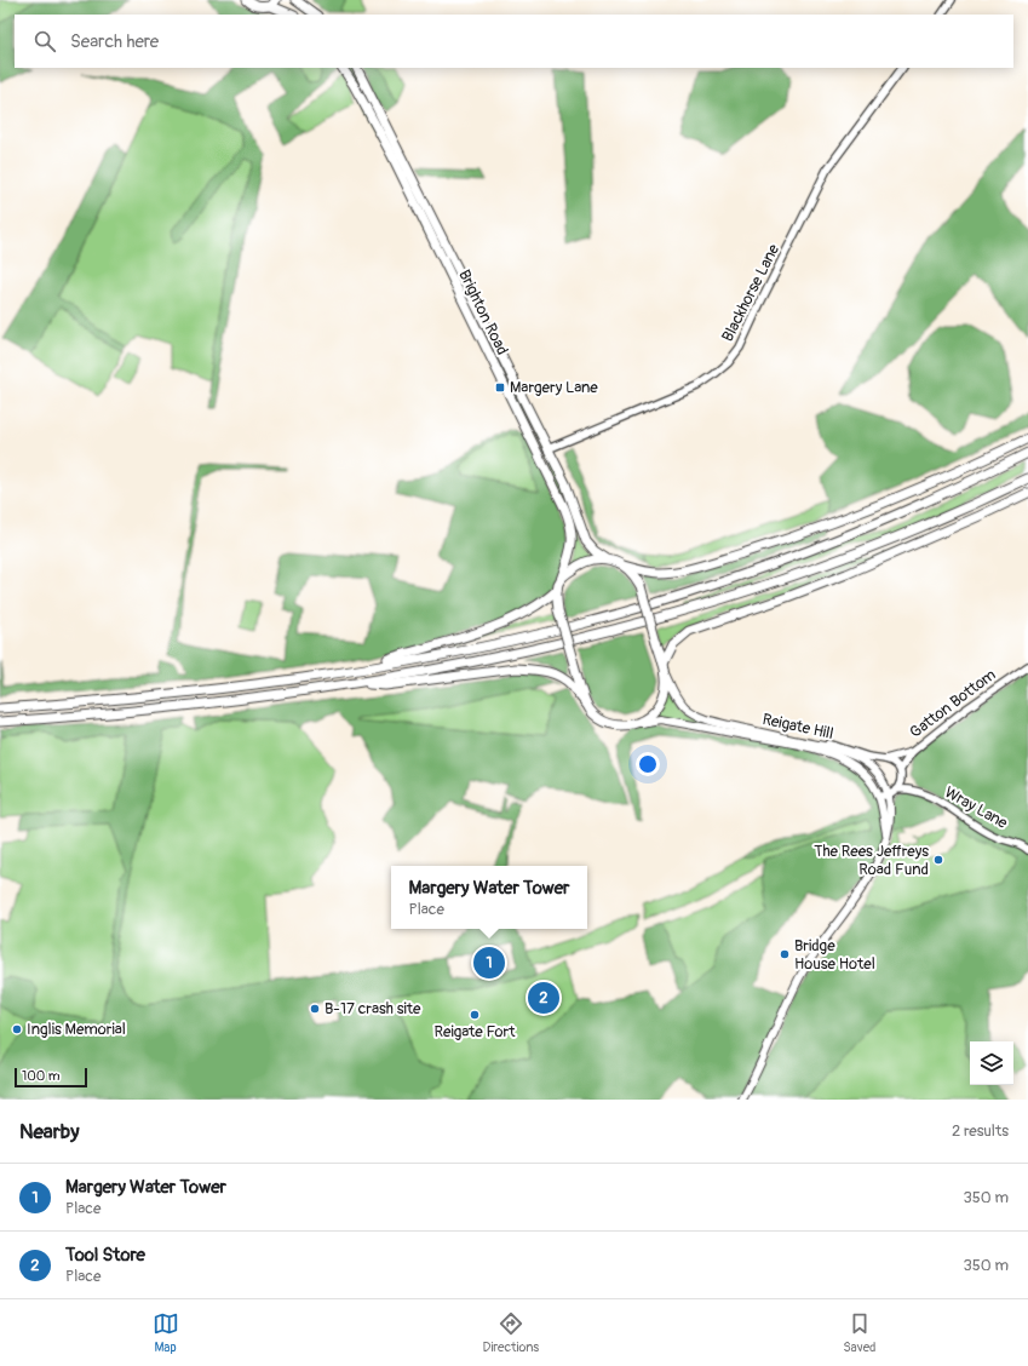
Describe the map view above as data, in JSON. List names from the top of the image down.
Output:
{
  "streets": {
    "highway": ["Brighton Road"],
    "main road": ["Reigate Hill"],
    "street": ["Blackhorse Lane", "Gatton Bottom", "Wray Lane"]
  },
  "crossings": [
    ["Blackhorse Lane", "Brighton Road"],
    ["Gatton Bottom", "Wray Lane"]
  ],
  "places": {
    "transit": ["Margery Lane"],
    "other": [
      "The Rees Jeffreys Road Fund",
      "Bridge House Hotel",
      "B-17 crash site",
      "Reigate Fort",
      "Inglis Memorial"
    ]
  },
  "scale_bar": "100 m",
  "page": {
    "search": "Search here",
    "popup": ["Margery Water Tower", "Place"],
    "pins": ["1", "2"],
    "scale": "100 m",
    "heading": ["Nearby", "2 results"],
    "list": [
      {
        "mark": "1",
        "name": "Margery Water Tower",
        "note": "Place",
        "value": "350 m"
      },
      {
        "mark": "2",
        "name": "Tool Store",
        "note": "Place",
        "value": "350 m"
      }
    ],
    "nav": ["Map", "Directions", "Saved"]
  }
}
